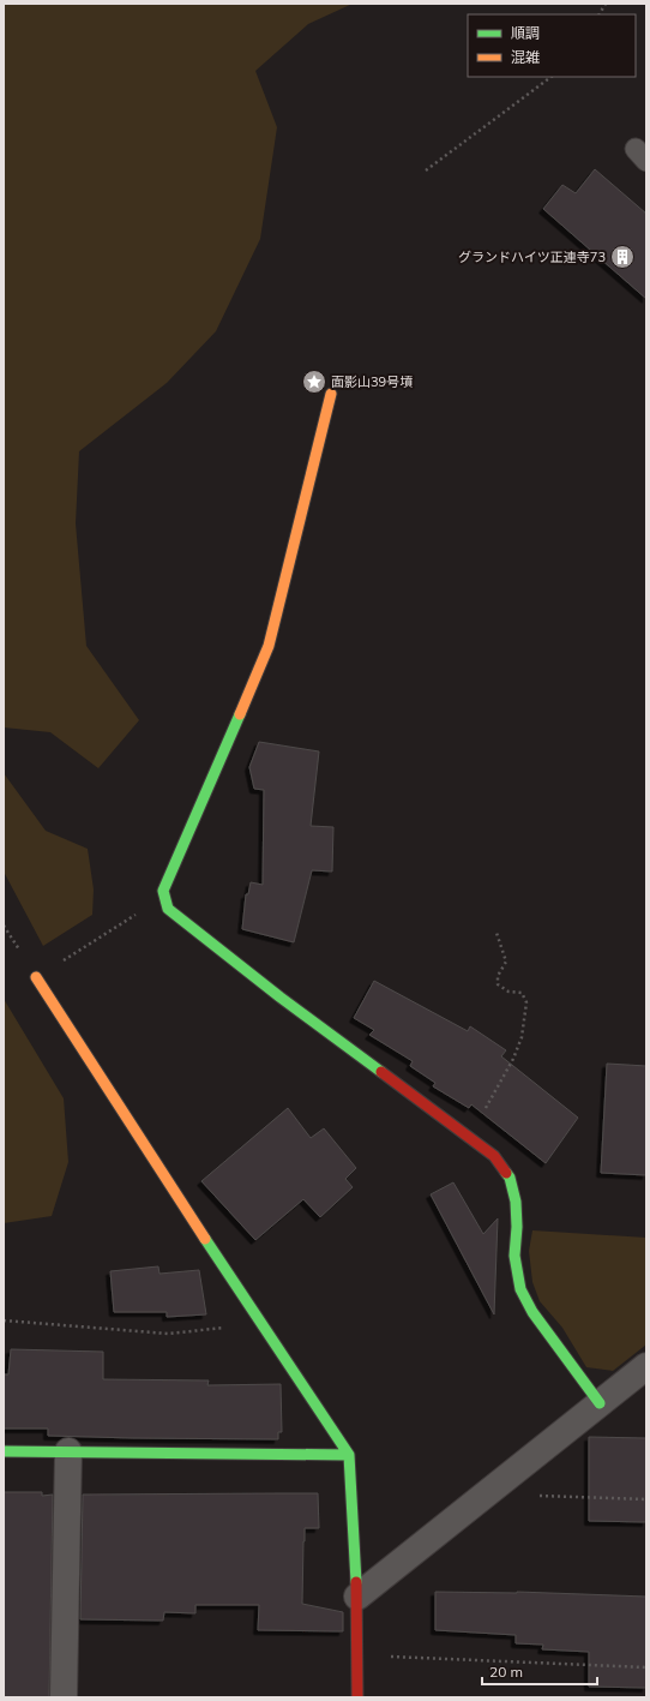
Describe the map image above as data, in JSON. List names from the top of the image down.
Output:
{
  "places": {
    "building": ["グランドハイツ正連寺73"],
    "place": ["面影山39号墳"]
  },
  "legend": ["順調", "混雑"],
  "scale_bar": "20 m"
}
